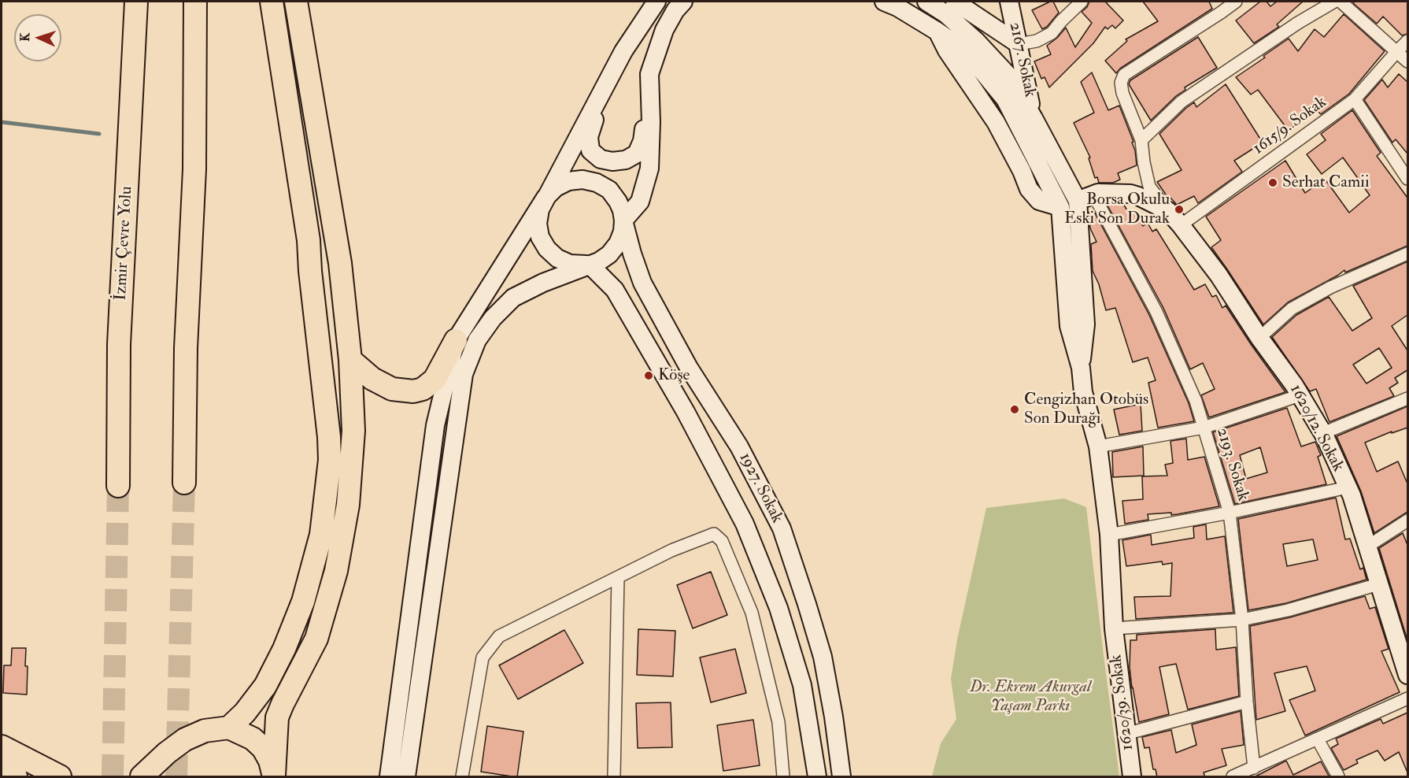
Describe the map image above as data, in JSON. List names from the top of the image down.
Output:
{
  "streets": {
    "highway": ["İzmir Çevre Yolu"],
    "main road": [
      "2167. Sokak",
      "1620/12. Sokak",
      "1927. Sokak",
      "1620/39. Sokak"
    ],
    "street": ["1615/9. Sokak", "2193. Sokak"]
  },
  "crossings": [
    ["1615/9. Sokak", "1620/12. Sokak"],
    ["1620/12. Sokak", "2193. Sokak"]
  ],
  "parks": ["Dr. Ekrem Akurgal Yaşam Parkı"],
  "places": [
    "Serhat Camii",
    "Borsa Okulu Eski Son Durak",
    "Köşe",
    "Cengizhan Otobüs Son Durağı"
  ],
  "north": "left"
}
